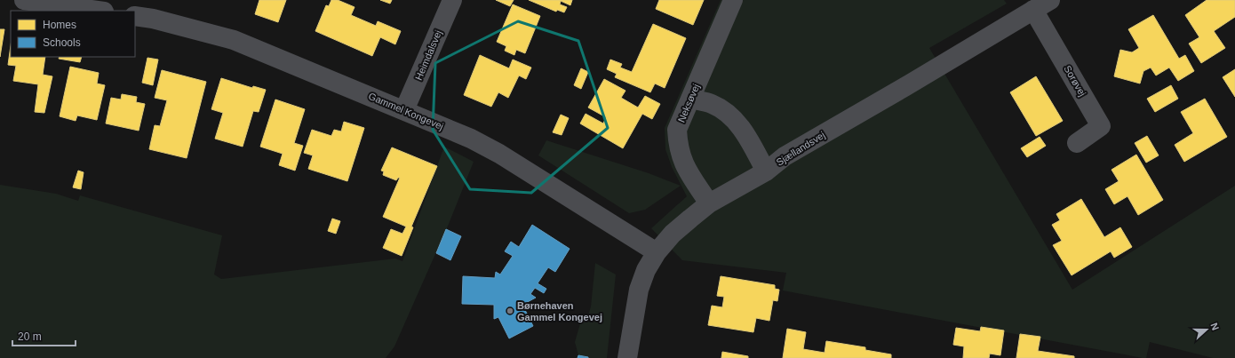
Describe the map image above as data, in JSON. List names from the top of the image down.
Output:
{
  "streets": {
    "street": [
      "Heimdalsvej",
      "Sorøvej",
      "Neksøvej",
      "Gammel Kongevej",
      "Sjællandsvej"
    ]
  },
  "crossings": [
    ["Heimdalsvej", "Gammel Kongevej"],
    ["Sorøvej", "Sjællandsvej"],
    ["Neksøvej", "Sjællandsvej"],
    ["Gammel Kongevej", "Sjællandsvej"]
  ],
  "places": ["Børnehaven Gammel Kongevej"],
  "legend": ["Homes", "Schools"],
  "scale_bar": "20 m",
  "north": "right"
}
